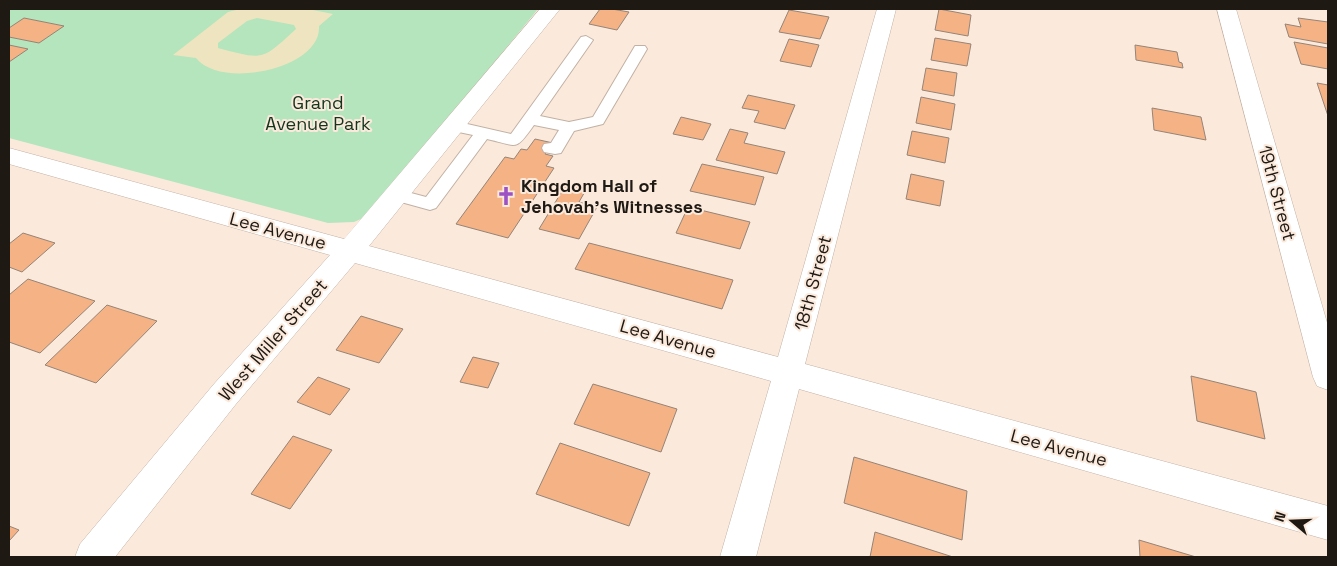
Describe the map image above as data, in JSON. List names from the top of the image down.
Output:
{
  "streets": {
    "street": [
      "19th Street",
      "Lee Avenue",
      "18th Street",
      "West Miller Street"
    ]
  },
  "crossings": [
    ["Lee Avenue", "18th Street"],
    ["Lee Avenue", "West Miller Street"]
  ],
  "parks": ["Grand Avenue Park"],
  "places": {
    "church": ["Kingdom Hall of Jehovah's Witnesses"]
  },
  "north": "left"
}
